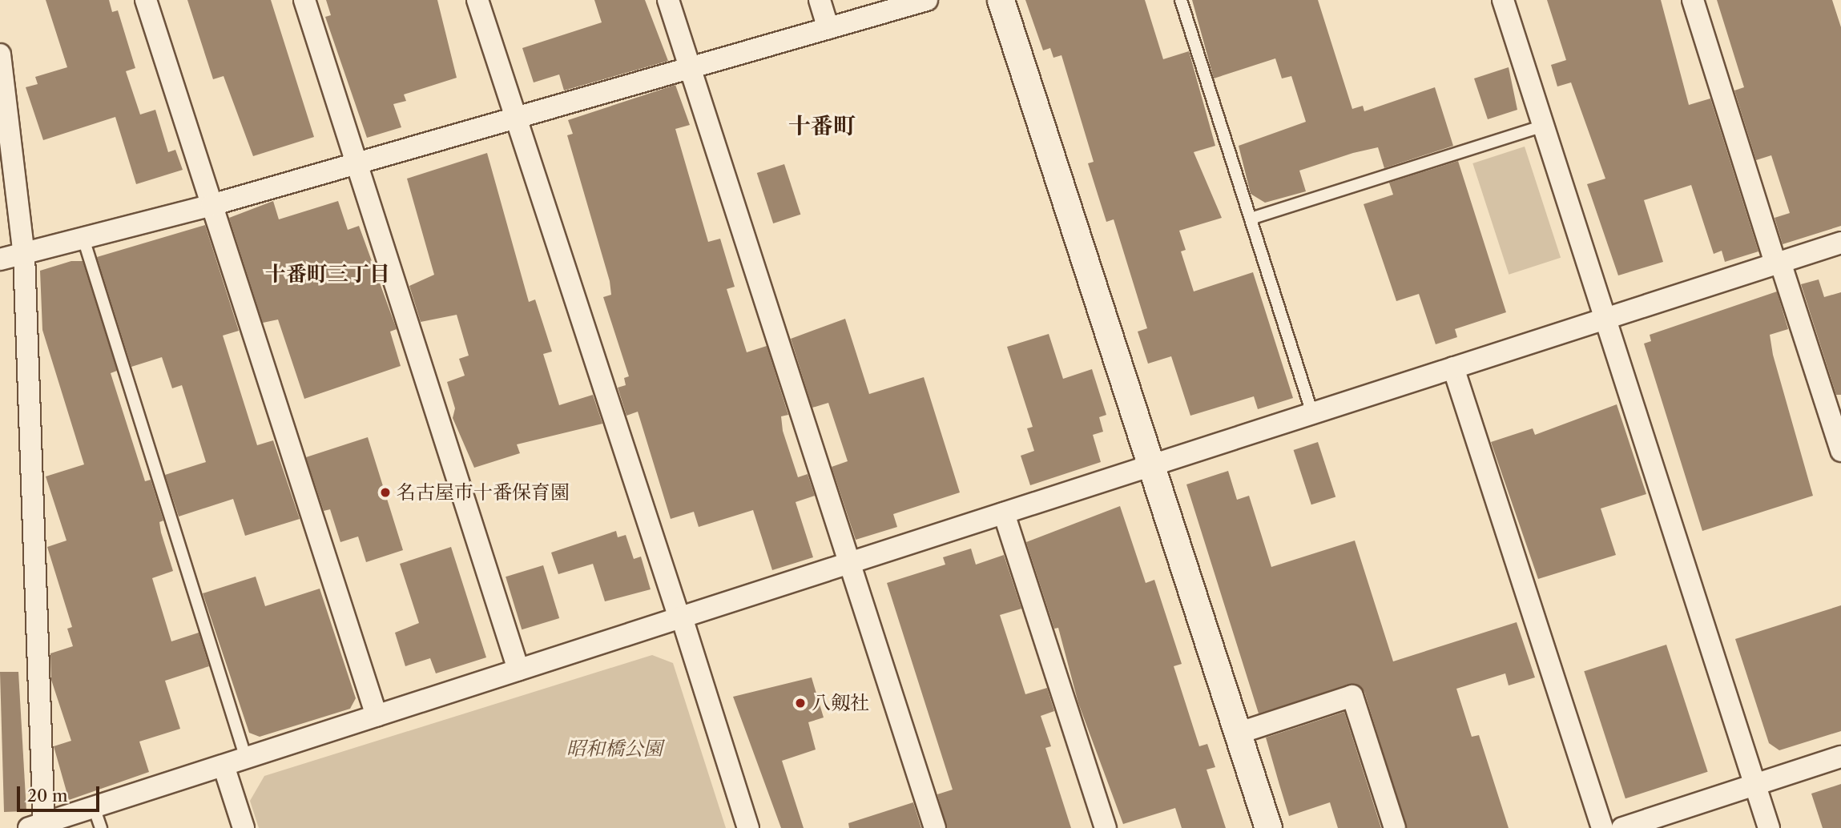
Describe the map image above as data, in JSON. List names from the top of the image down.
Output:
{
  "districts": ["十番町", "十番町三丁目"],
  "parks": ["昭和橋公園"],
  "places": ["名古屋市十番保育園", "八剱社"],
  "scale_bar": "20 m"
}
